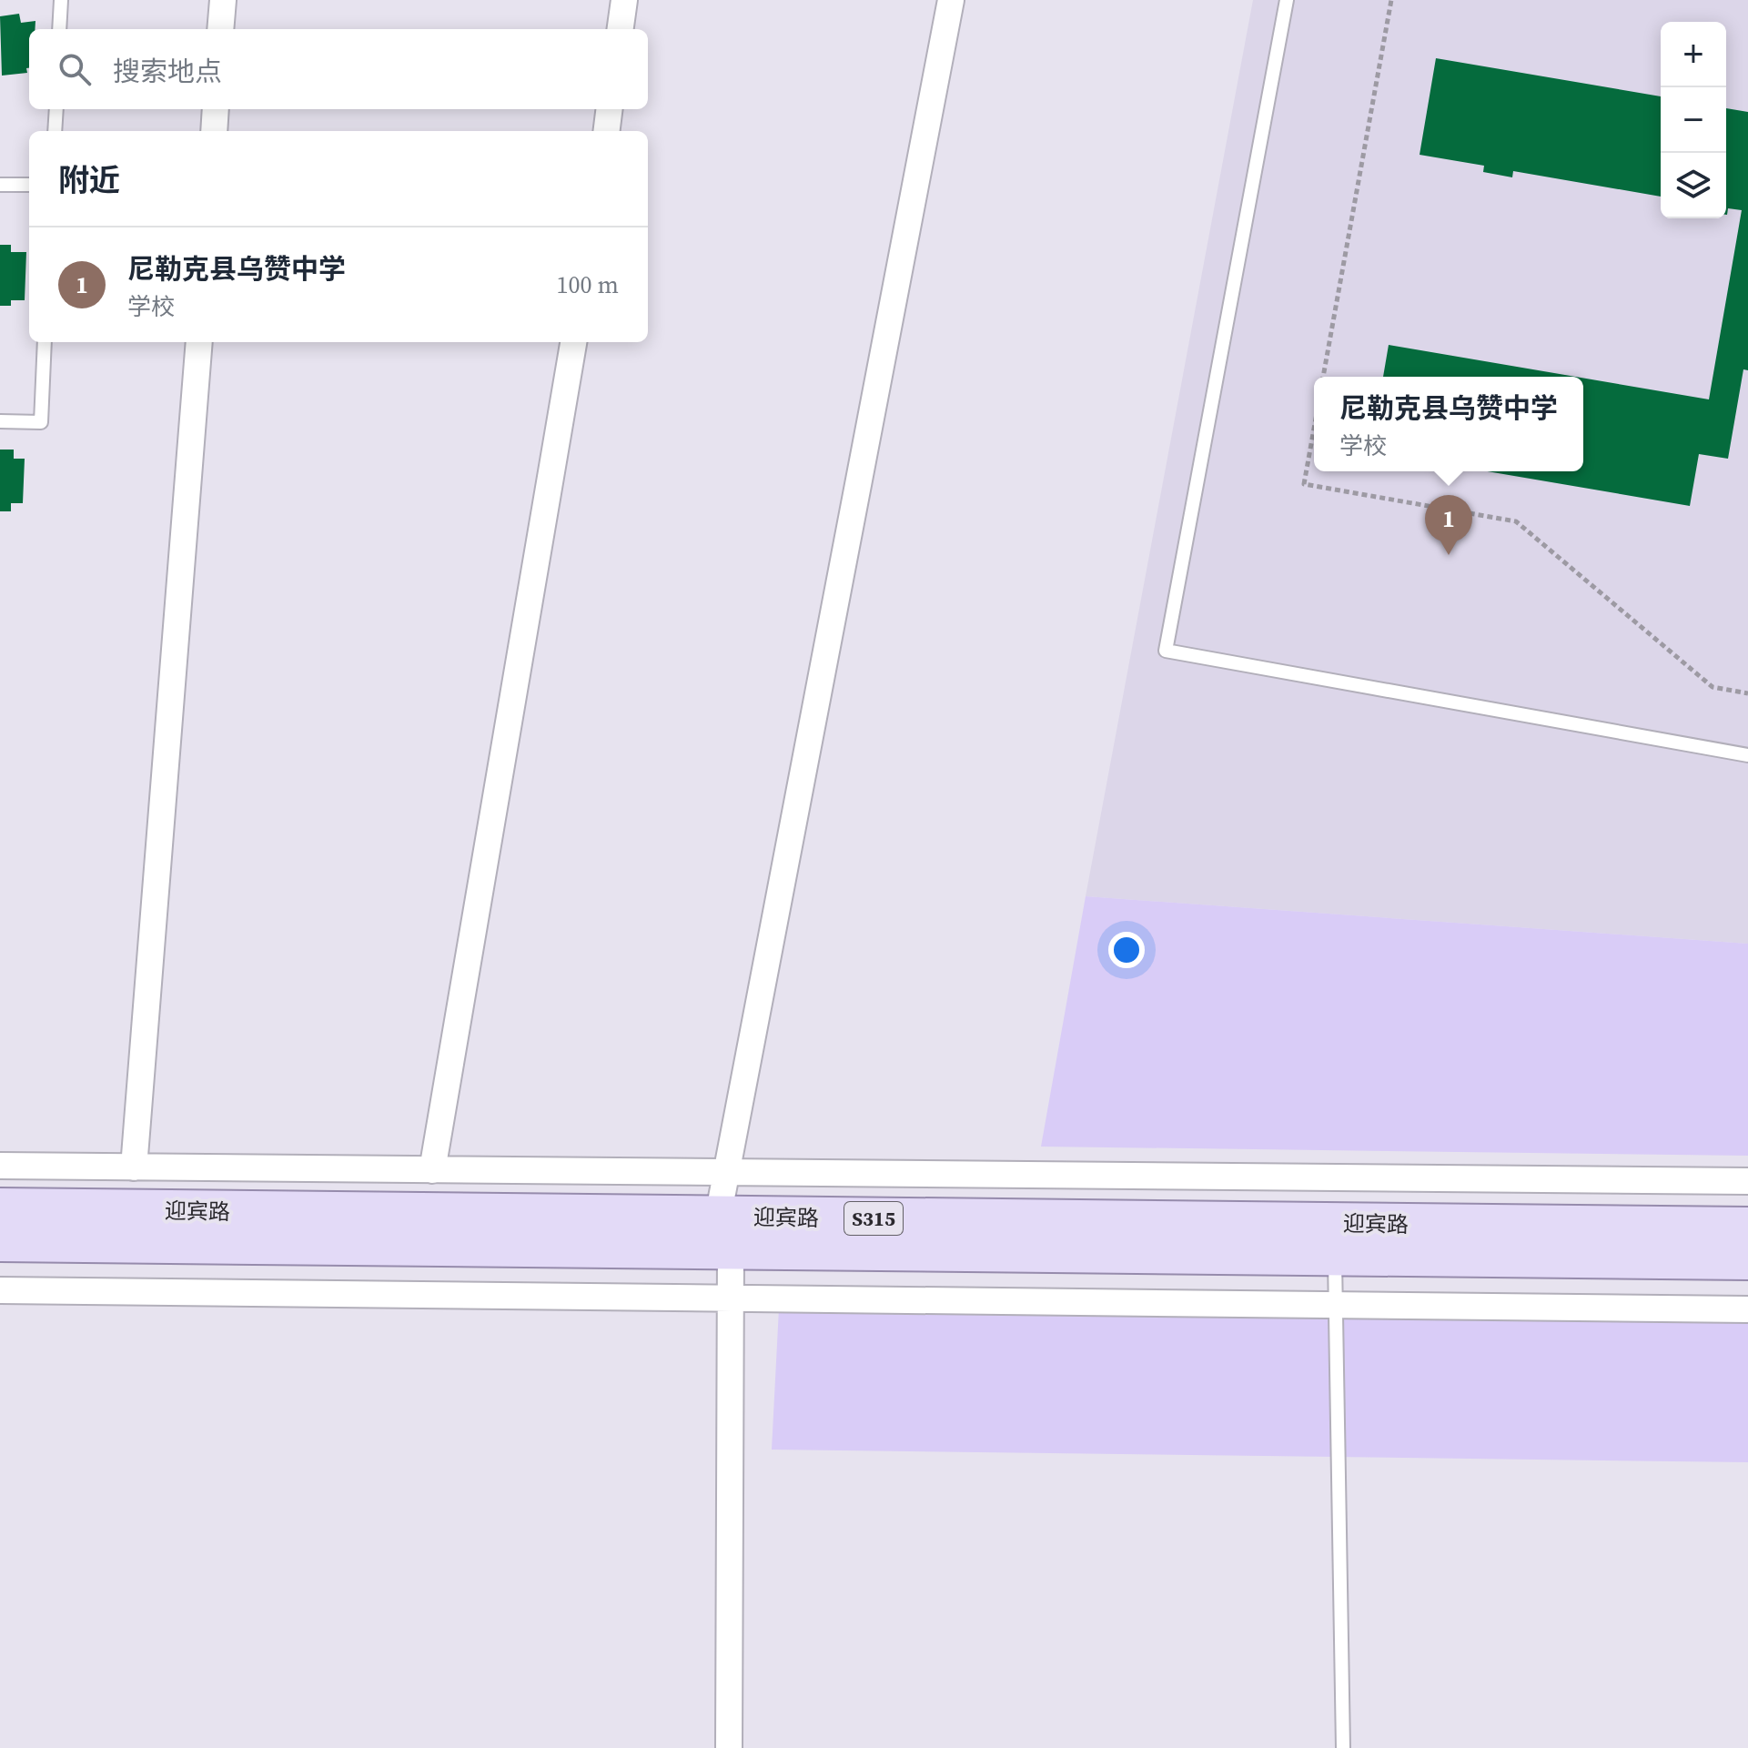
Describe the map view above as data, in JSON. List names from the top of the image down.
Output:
{
  "streets": {
    "main road": ["迎宾路", "S315"]
  },
  "page": {
    "map_buttons": ["+", "−"],
    "search": "搜索地点",
    "heading": "附近",
    "list": [
      {
        "mark": "1",
        "name": "尼勒克县乌赞中学",
        "note": "学校",
        "value": "100 m"
      }
    ],
    "popup": ["尼勒克县乌赞中学", "学校"],
    "pins": "1"
  }
}
